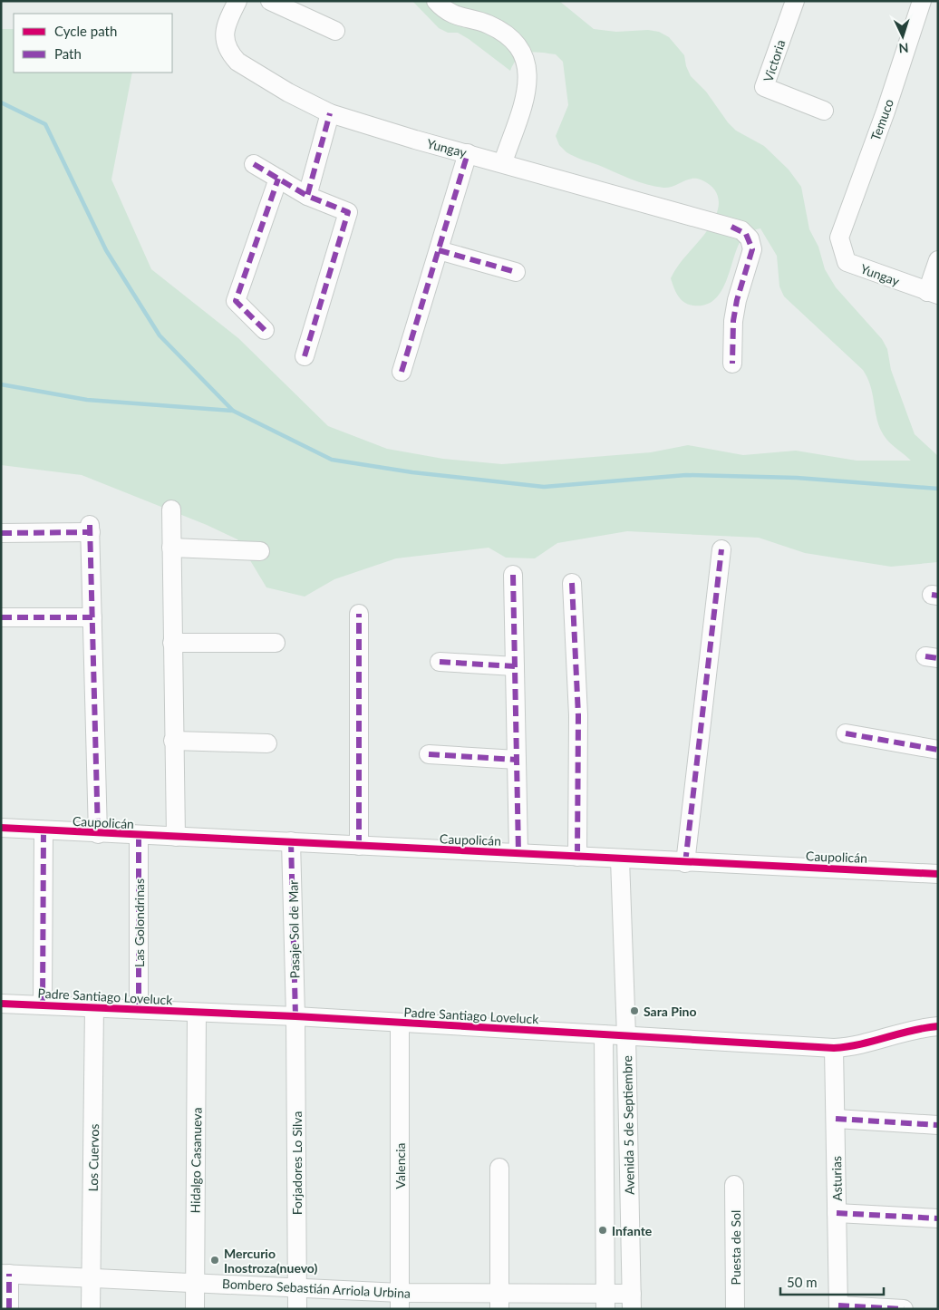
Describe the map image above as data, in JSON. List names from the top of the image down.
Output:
{
  "streets": {
    "street": [
      "Victoria",
      "Temuco",
      "Yungay",
      "Caupolicán",
      "Las Golondrinas",
      "Pasaje Sol de Mar",
      "Padre Santiago Loveluck",
      "Avenida 5 de Septiembre",
      "Los Cuervos",
      "Hidalgo Casanueva",
      "Forjadores Lo Silva",
      "Valencia",
      "Asturias",
      "Puesta de Sol",
      "Bombero Sebastián Arriola Urbina"
    ]
  },
  "crossings": [
    ["Temuco", "Yungay"],
    ["Caupolicán", "Las Golondrinas"],
    ["Caupolicán", "Pasaje Sol de Mar"],
    ["Caupolicán", "Avenida 5 de Septiembre"],
    ["Las Golondrinas", "Padre Santiago Loveluck"],
    ["Pasaje Sol de Mar", "Padre Santiago Loveluck"],
    ["Pasaje Sol de Mar", "Forjadores Lo Silva"],
    ["Padre Santiago Loveluck", "Avenida 5 de Septiembre"],
    ["Padre Santiago Loveluck", "Los Cuervos"],
    ["Padre Santiago Loveluck", "Hidalgo Casanueva"],
    ["Padre Santiago Loveluck", "Forjadores Lo Silva"],
    ["Padre Santiago Loveluck", "Valencia"],
    ["Padre Santiago Loveluck", "Asturias"],
    ["Avenida 5 de Septiembre", "Bombero Sebastián Arriola Urbina"],
    ["Los Cuervos", "Bombero Sebastián Arriola Urbina"],
    ["Hidalgo Casanueva", "Bombero Sebastián Arriola Urbina"],
    ["Forjadores Lo Silva", "Bombero Sebastián Arriola Urbina"],
    ["Valencia", "Bombero Sebastián Arriola Urbina"]
  ],
  "places": ["Sara Pino", "Infante", "Mercurio Inostroza(nuevo)"],
  "legend": ["Cycle path", "Path"],
  "scale_bar": "50 m",
  "north": "bottom"
}
